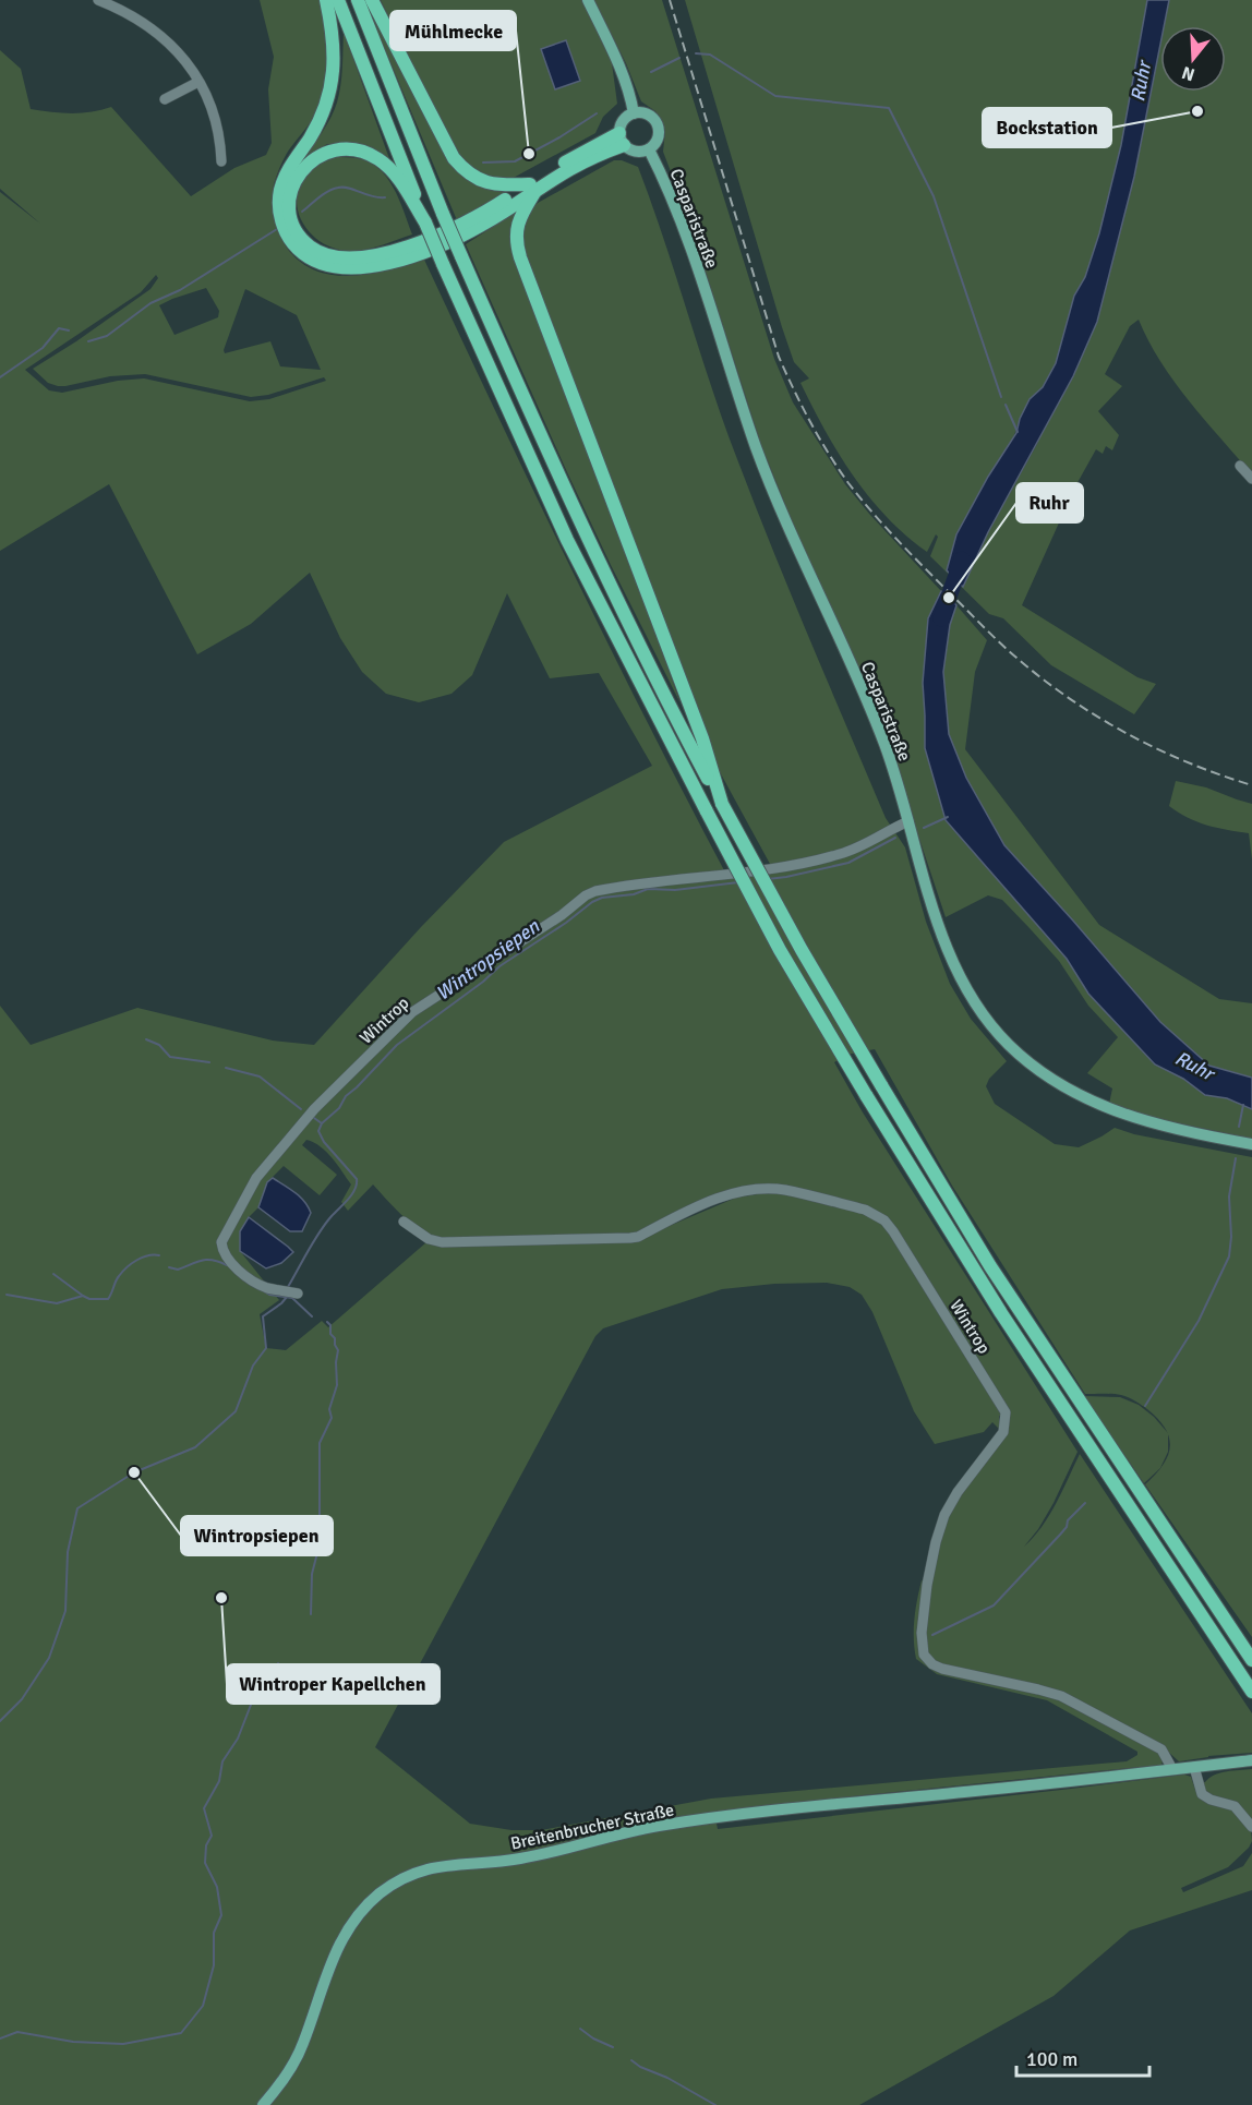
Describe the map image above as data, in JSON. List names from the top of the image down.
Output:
{
  "streets": {
    "main road": ["Casparistraße", "Breitenbrucher Straße"],
    "street": ["Wintrop"]
  },
  "crossings": [
    ["Casparistraße", "Wintrop"],
    ["Wintrop", "Breitenbrucher Straße"]
  ],
  "water": ["Ruhr", "Wintropsiepen"],
  "places": [
    "Bockstation",
    "Mühlmecke",
    "Ruhr",
    "Wintropsiepen",
    "Wintroper Kapellchen"
  ],
  "scale_bar": "100 m",
  "north": "bottom"
}
